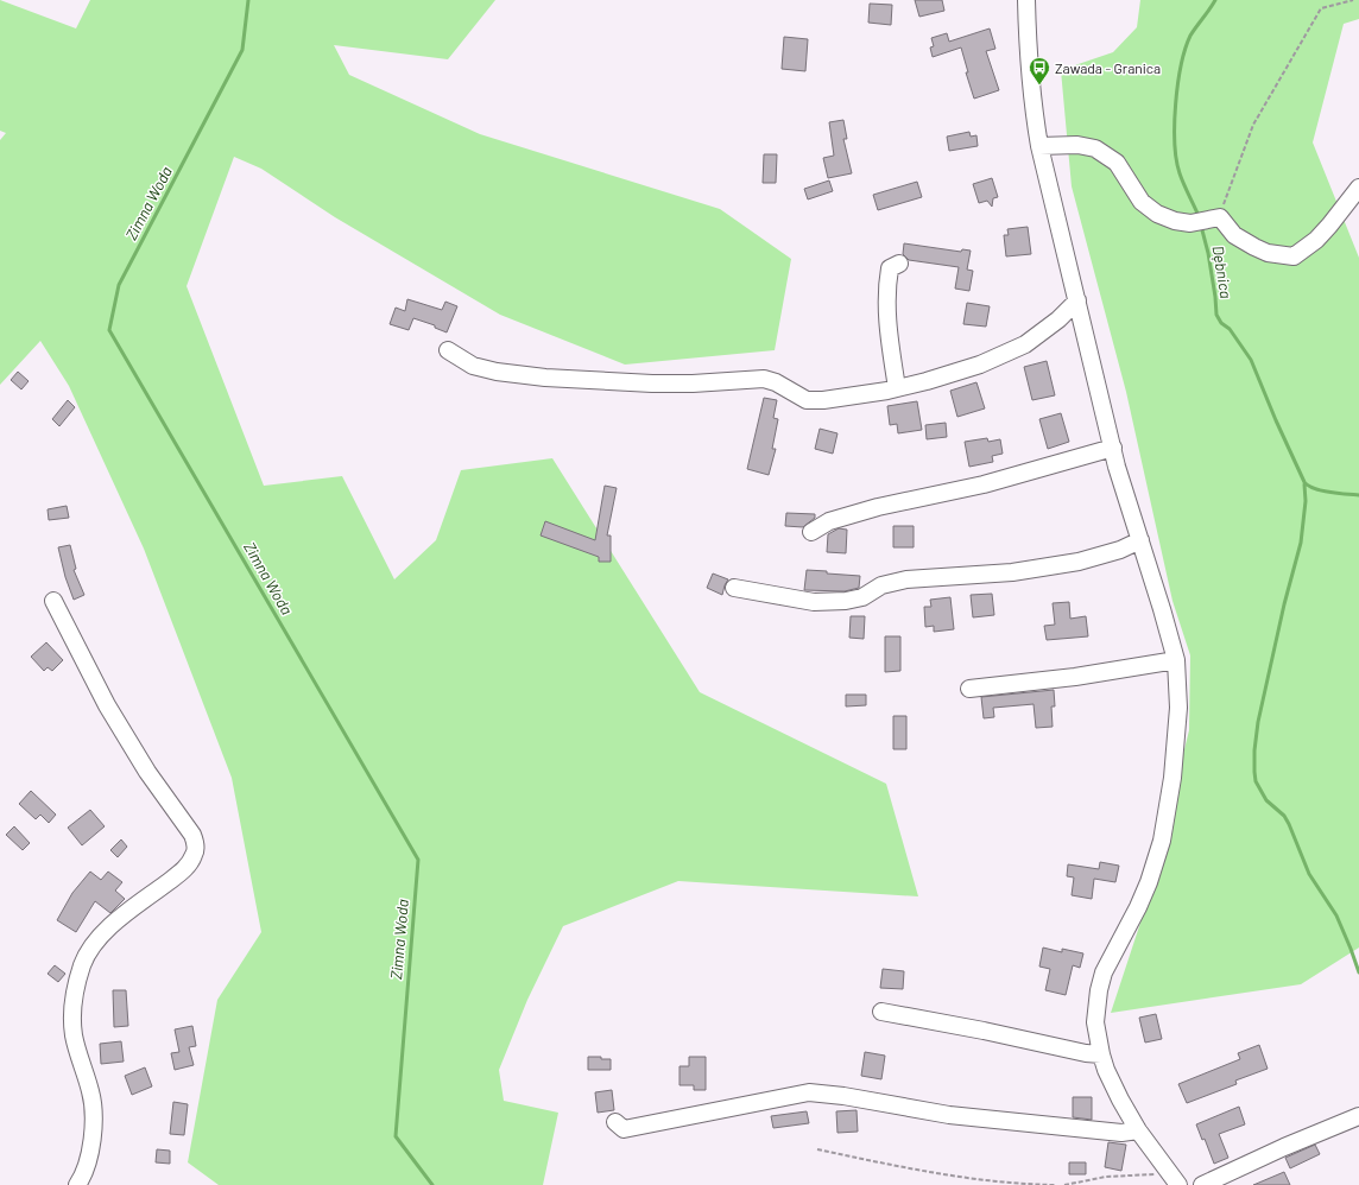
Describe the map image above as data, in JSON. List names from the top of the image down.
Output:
{
  "water": ["Zimna Woda", "Dębnica"],
  "places": {
    "bus stop": ["Zawada - Granica"]
  }
}
